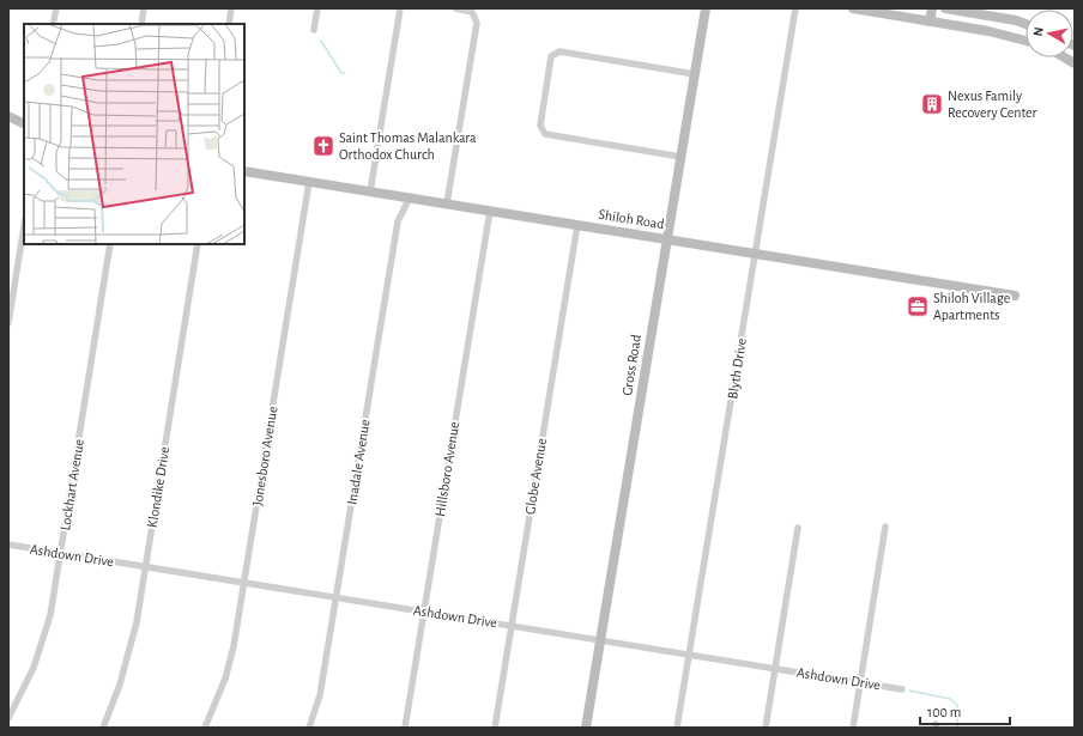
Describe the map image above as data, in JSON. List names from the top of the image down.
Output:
{
  "streets": {
    "street": [
      "Shiloh Road",
      "Gross Road",
      "Blyth Drive",
      "Jonesboro Avenue",
      "Inadale Avenue",
      "Hillsboro Avenue",
      "Globe Avenue",
      "Lockhart Avenue",
      "Klondike Drive",
      "Ashdown Drive"
    ]
  },
  "crossings": [
    ["Shiloh Road", "Gross Road"],
    ["Shiloh Road", "Blyth Drive"],
    ["Shiloh Road", "Jonesboro Avenue"],
    ["Shiloh Road", "Inadale Avenue"],
    ["Shiloh Road", "Hillsboro Avenue"],
    ["Shiloh Road", "Globe Avenue"],
    ["Gross Road", "Ashdown Drive"],
    ["Blyth Drive", "Ashdown Drive"],
    ["Jonesboro Avenue", "Ashdown Drive"],
    ["Inadale Avenue", "Ashdown Drive"],
    ["Hillsboro Avenue", "Ashdown Drive"],
    ["Globe Avenue", "Ashdown Drive"],
    ["Lockhart Avenue", "Ashdown Drive"],
    ["Klondike Drive", "Ashdown Drive"]
  ],
  "places": {
    "building": ["Nexus Family Recovery Center"],
    "church": ["Saint Thomas Malankara Orthodox Church"],
    "office": ["Shiloh Village Apartments"]
  },
  "scale_bar": "100 m",
  "north": "left"
}
